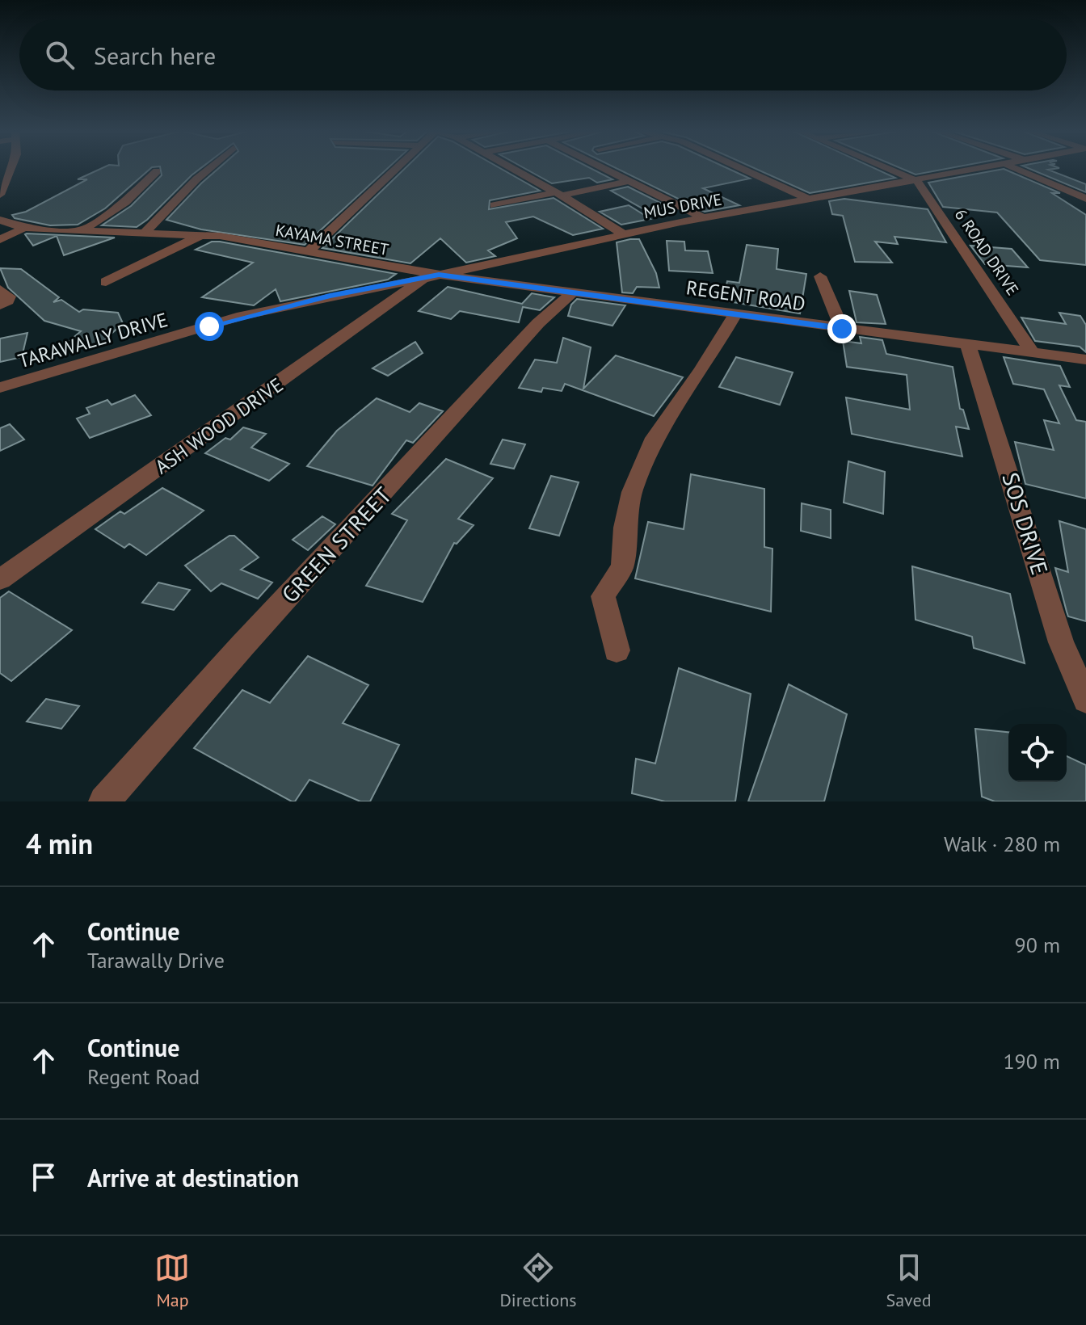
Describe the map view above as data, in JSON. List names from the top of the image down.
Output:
{
  "streets": {
    "street": [
      "MUS DRIVE",
      "KAYAMA STREET",
      "6 ROAD DRIVE",
      "REGENT ROAD",
      "TARAWALLY DRIVE",
      "ASH WOOD DRIVE",
      "SOS DRIVE",
      "GREEN STREET"
    ]
  },
  "crossings": [
    ["MUS DRIVE", "KAYAMA STREET"],
    ["MUS DRIVE", "6 ROAD DRIVE"],
    ["MUS DRIVE", "REGENT ROAD"],
    ["MUS DRIVE", "TARAWALLY DRIVE"],
    ["MUS DRIVE", "ASH WOOD DRIVE"],
    ["KAYAMA STREET", "REGENT ROAD"],
    ["KAYAMA STREET", "TARAWALLY DRIVE"],
    ["KAYAMA STREET", "ASH WOOD DRIVE"],
    ["6 ROAD DRIVE", "REGENT ROAD"],
    ["REGENT ROAD", "TARAWALLY DRIVE"],
    ["REGENT ROAD", "ASH WOOD DRIVE"],
    ["REGENT ROAD", "SOS DRIVE"],
    ["REGENT ROAD", "GREEN STREET"],
    ["TARAWALLY DRIVE", "ASH WOOD DRIVE"]
  ],
  "page": {
    "search": "Search here",
    "heading": ["4 min", "Walk · 280 m"],
    "list": [
      ["Continue", "Tarawally Drive", "90 m"],
      ["Continue", "Regent Road", "190 m"],
      "Arrive at destination"
    ],
    "nav": ["Map", "Directions", "Saved"]
  }
}
